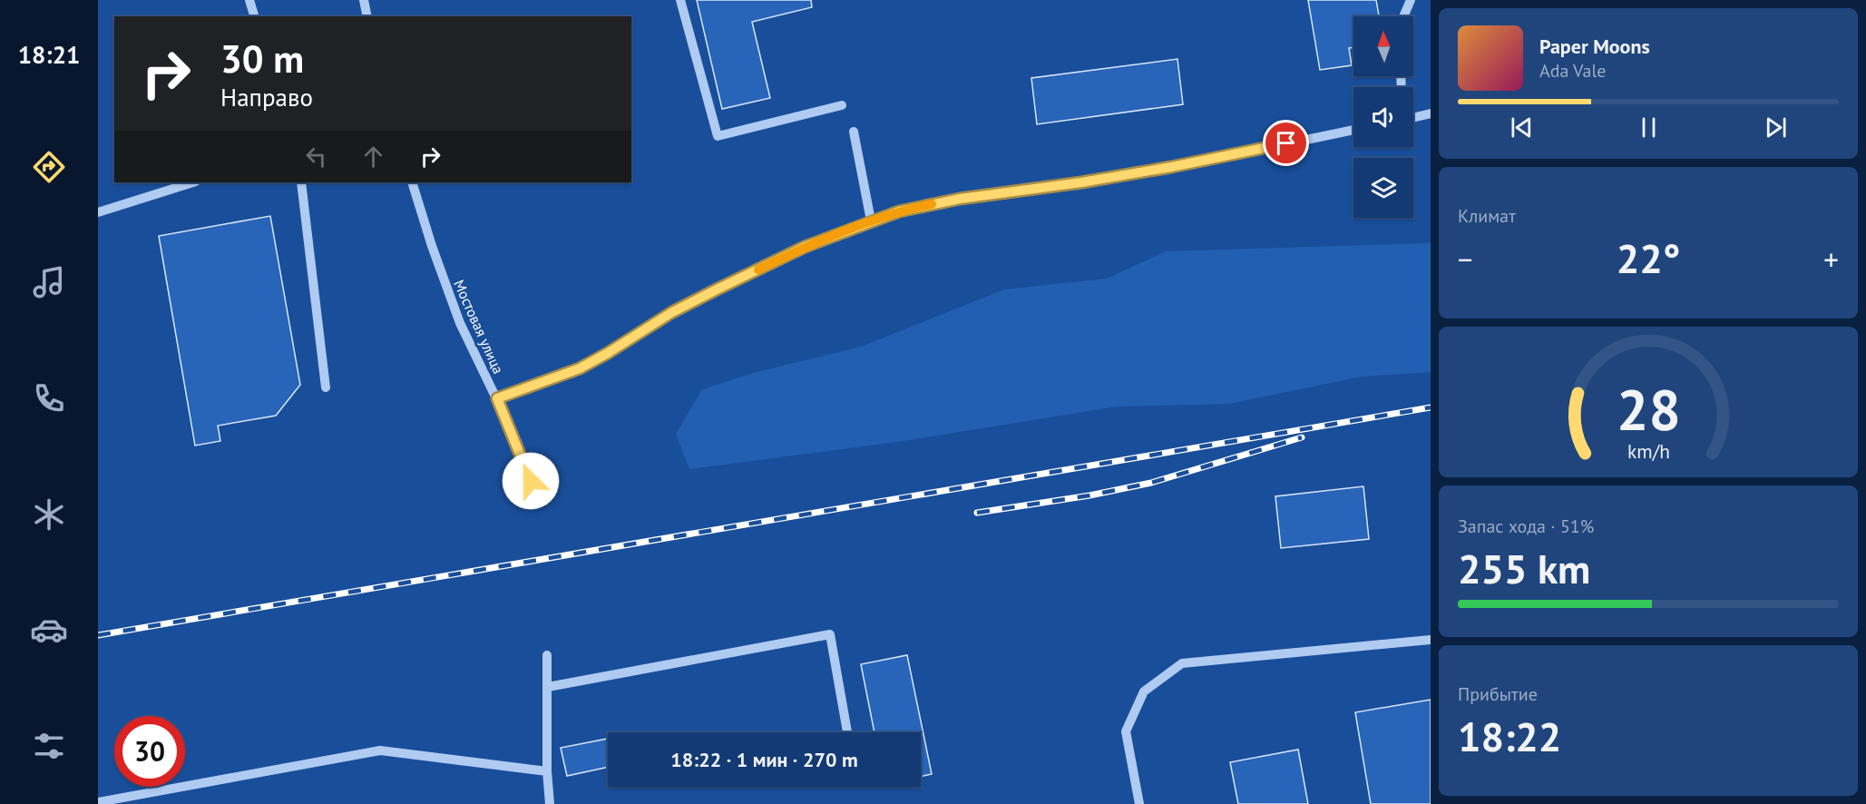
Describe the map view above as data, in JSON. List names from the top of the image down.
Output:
{
  "streets": {
    "street": ["Мостовая улица"]
  },
  "north": "top",
  "page": {
    "tabs": "18:21",
    "turn": ["30 m", "Направо"],
    "song": ["Paper Moons", "Ada Vale"],
    "tile": [
      "Климат",
      ["Запас хода · 51%", "255 km"],
      ["Прибытие", "18:22"]
    ],
    "heat": ["−", "22°", "+"],
    "limit": "30",
    "trip": "18:22 · 1 мин · 270 m",
    "gauge": ["28", "km/h"]
  }
}
